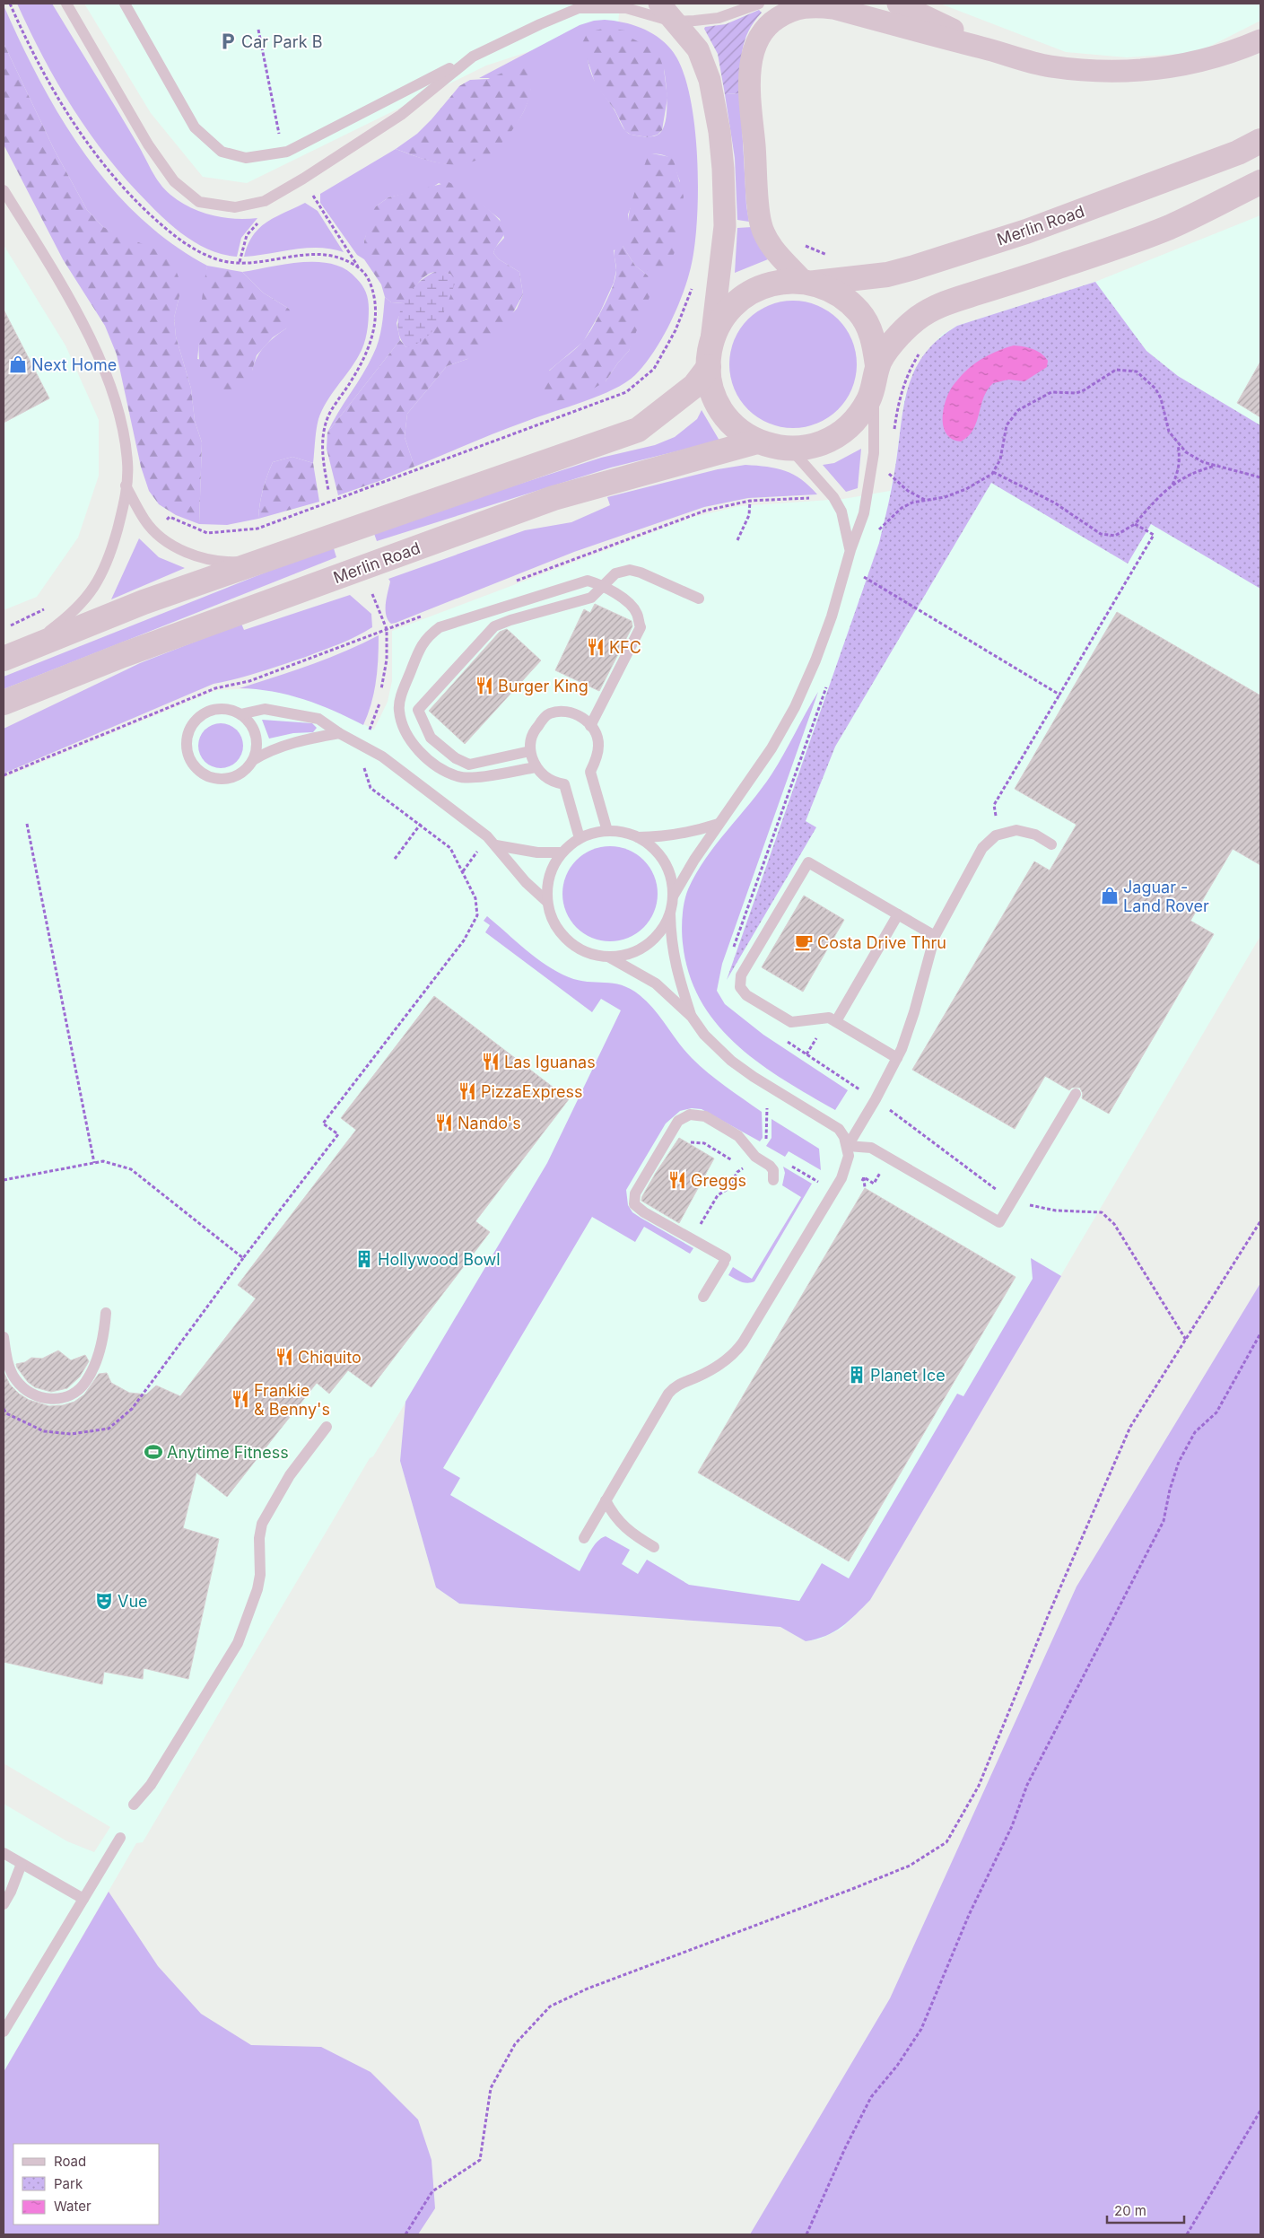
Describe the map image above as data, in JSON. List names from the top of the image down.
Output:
{
  "streets": {
    "street": ["Merlin Road"]
  },
  "places": {
    "parking": ["Car Park B"],
    "shop": ["Next Home", "Jaguar - Land Rover"],
    "restaurant": [
      "KFC",
      "Burger King",
      "Las Iguanas",
      "PizzaExpress",
      "Nando's",
      "Greggs",
      "Chiquito",
      "Frankie & Benny's"
    ],
    "cafe": ["Costa Drive Thru"],
    "building": ["Hollywood Bowl", "Planet Ice"],
    "sports": ["Anytime Fitness"],
    "theatre": ["Vue"]
  },
  "legend": ["Road", "Park", "Water"],
  "scale_bar": "20 m"
}
